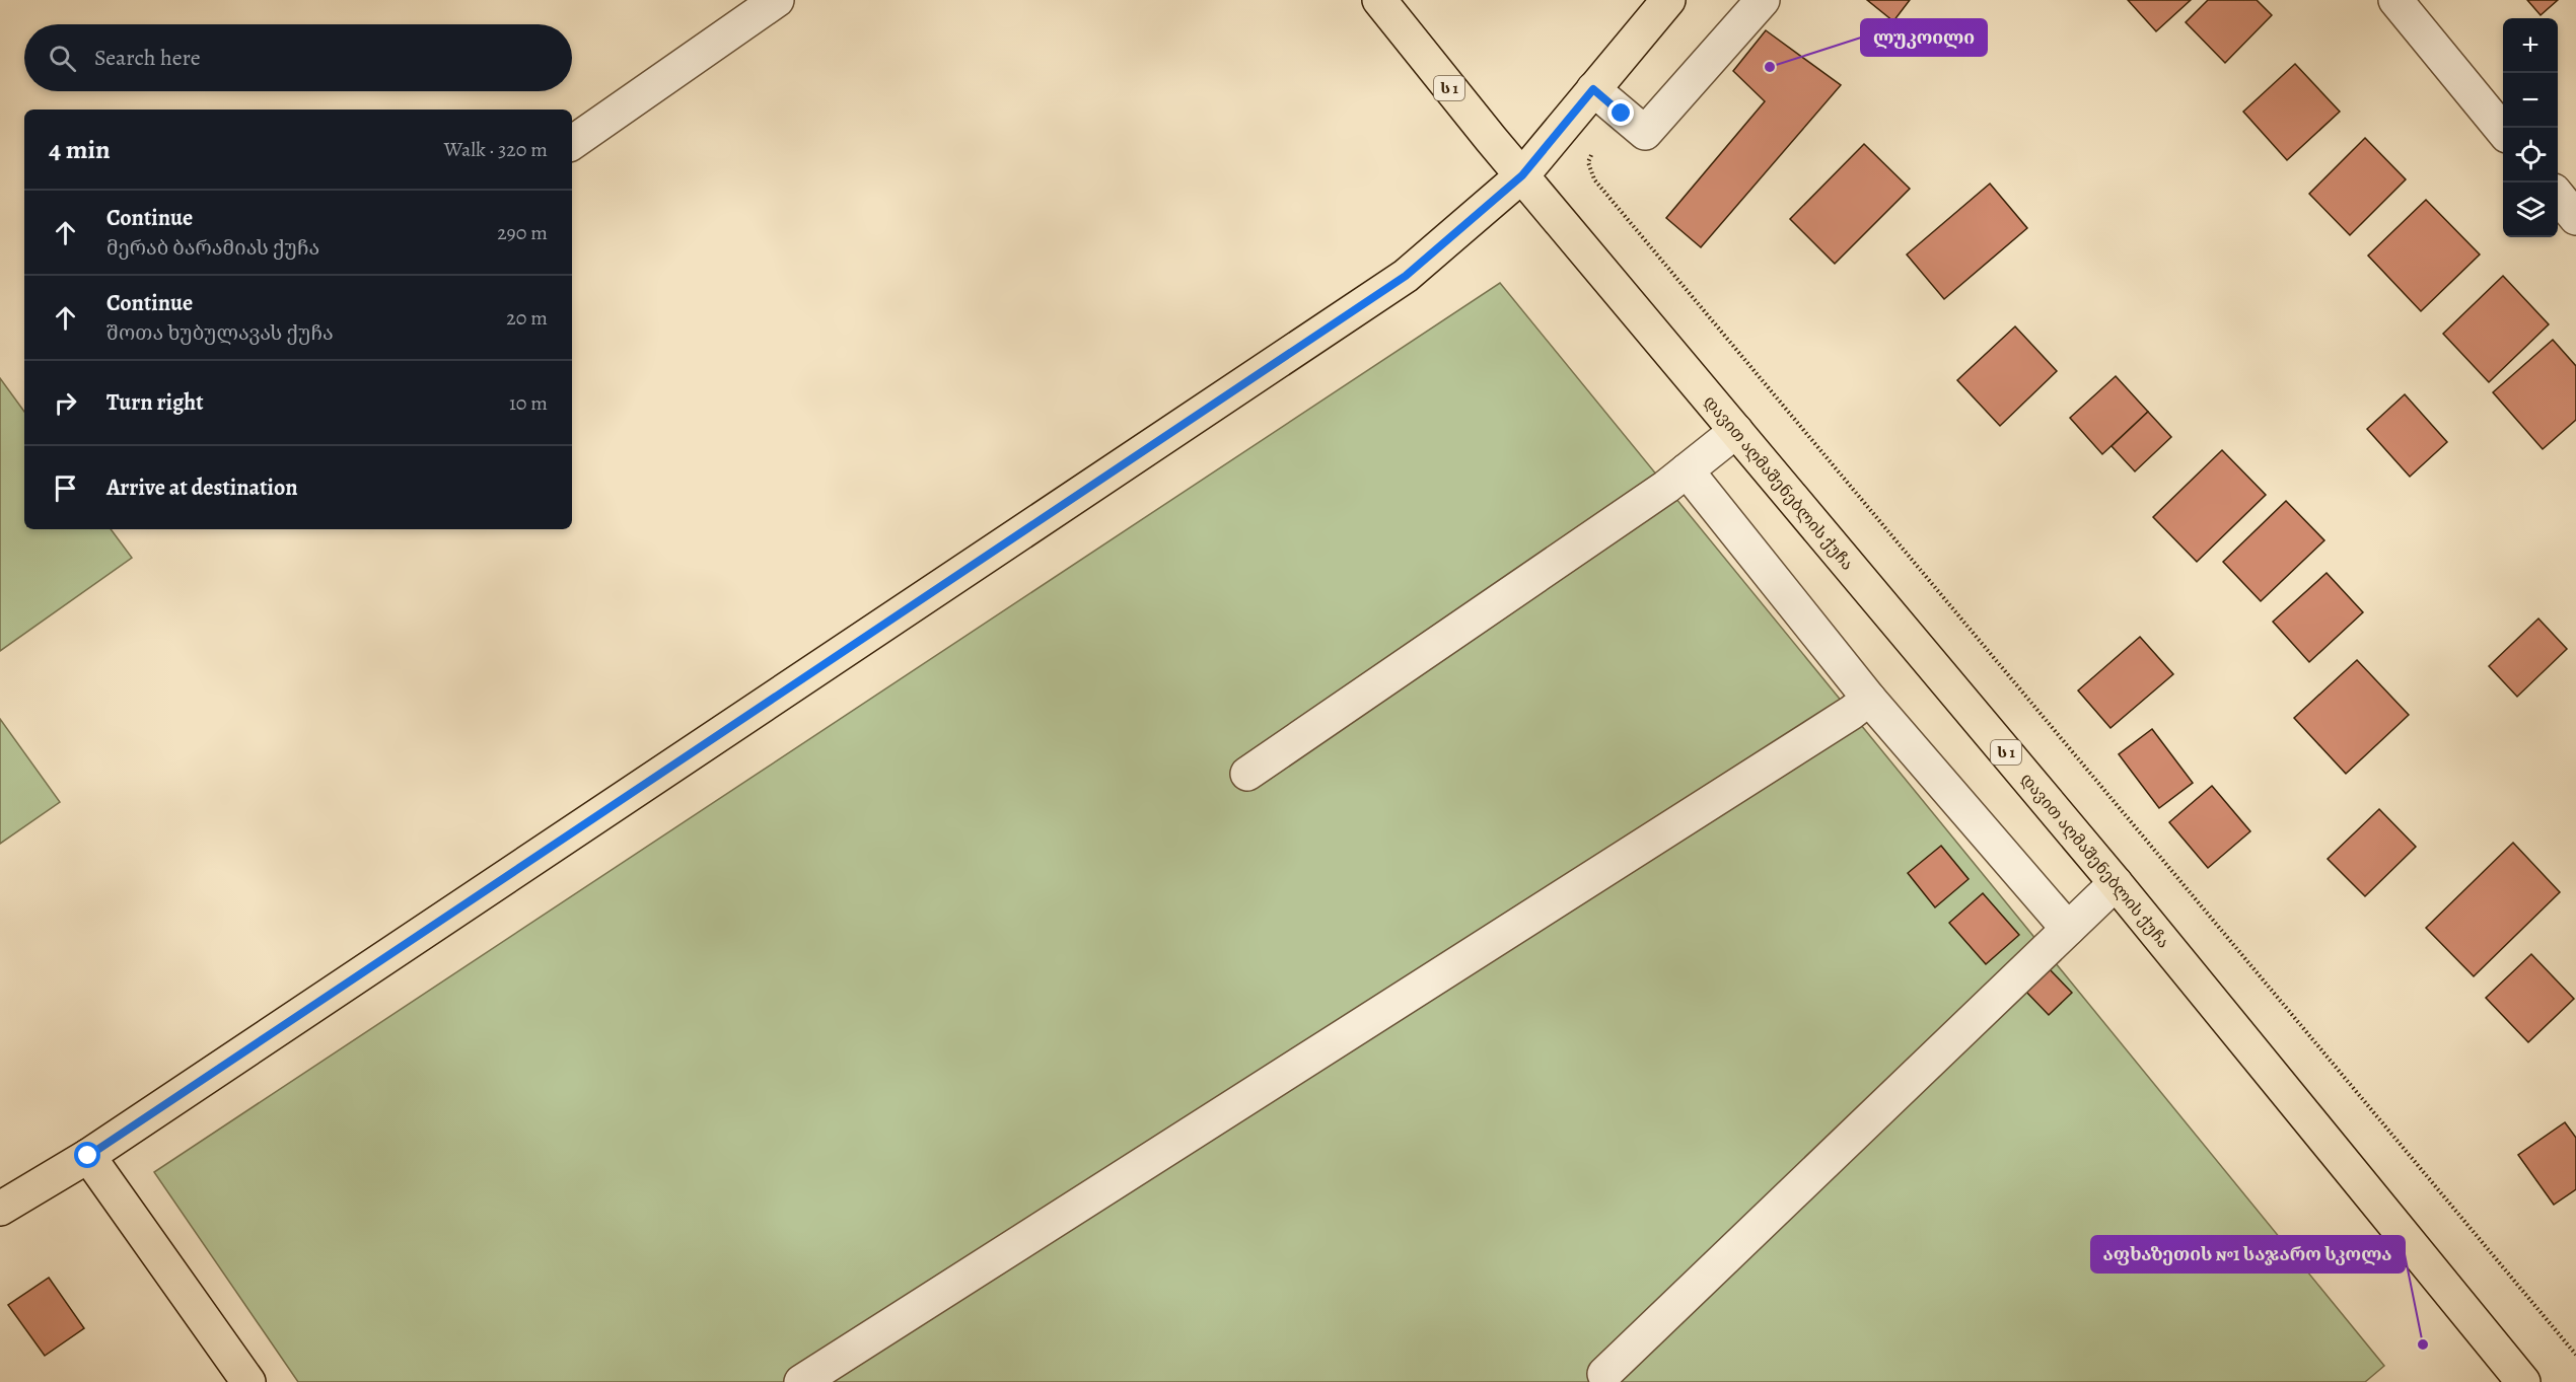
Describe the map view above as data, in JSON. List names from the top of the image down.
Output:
{
  "streets": {
    "main road": ["ს 1", "დავით აღმაშენებლის ქუჩა"]
  },
  "crossings": [
    ["ს 1", "დავით აღმაშენებლის ქუჩა"]
  ],
  "places": ["ლუკოილი", "აფხაზეთის №1 საჯარო სკოლა"],
  "page": {
    "map_buttons": ["+", "−"],
    "search": "Search here",
    "heading": ["4 min", "Walk · 320 m"],
    "list": [
      ["Continue", "მერაბ ბარამიას ქუჩა", "290 m"],
      ["Continue", "შოთა ხუბულავას ქუჩა", "20 m"],
      ["Turn right", "10 m"],
      "Arrive at destination"
    ]
  }
}
